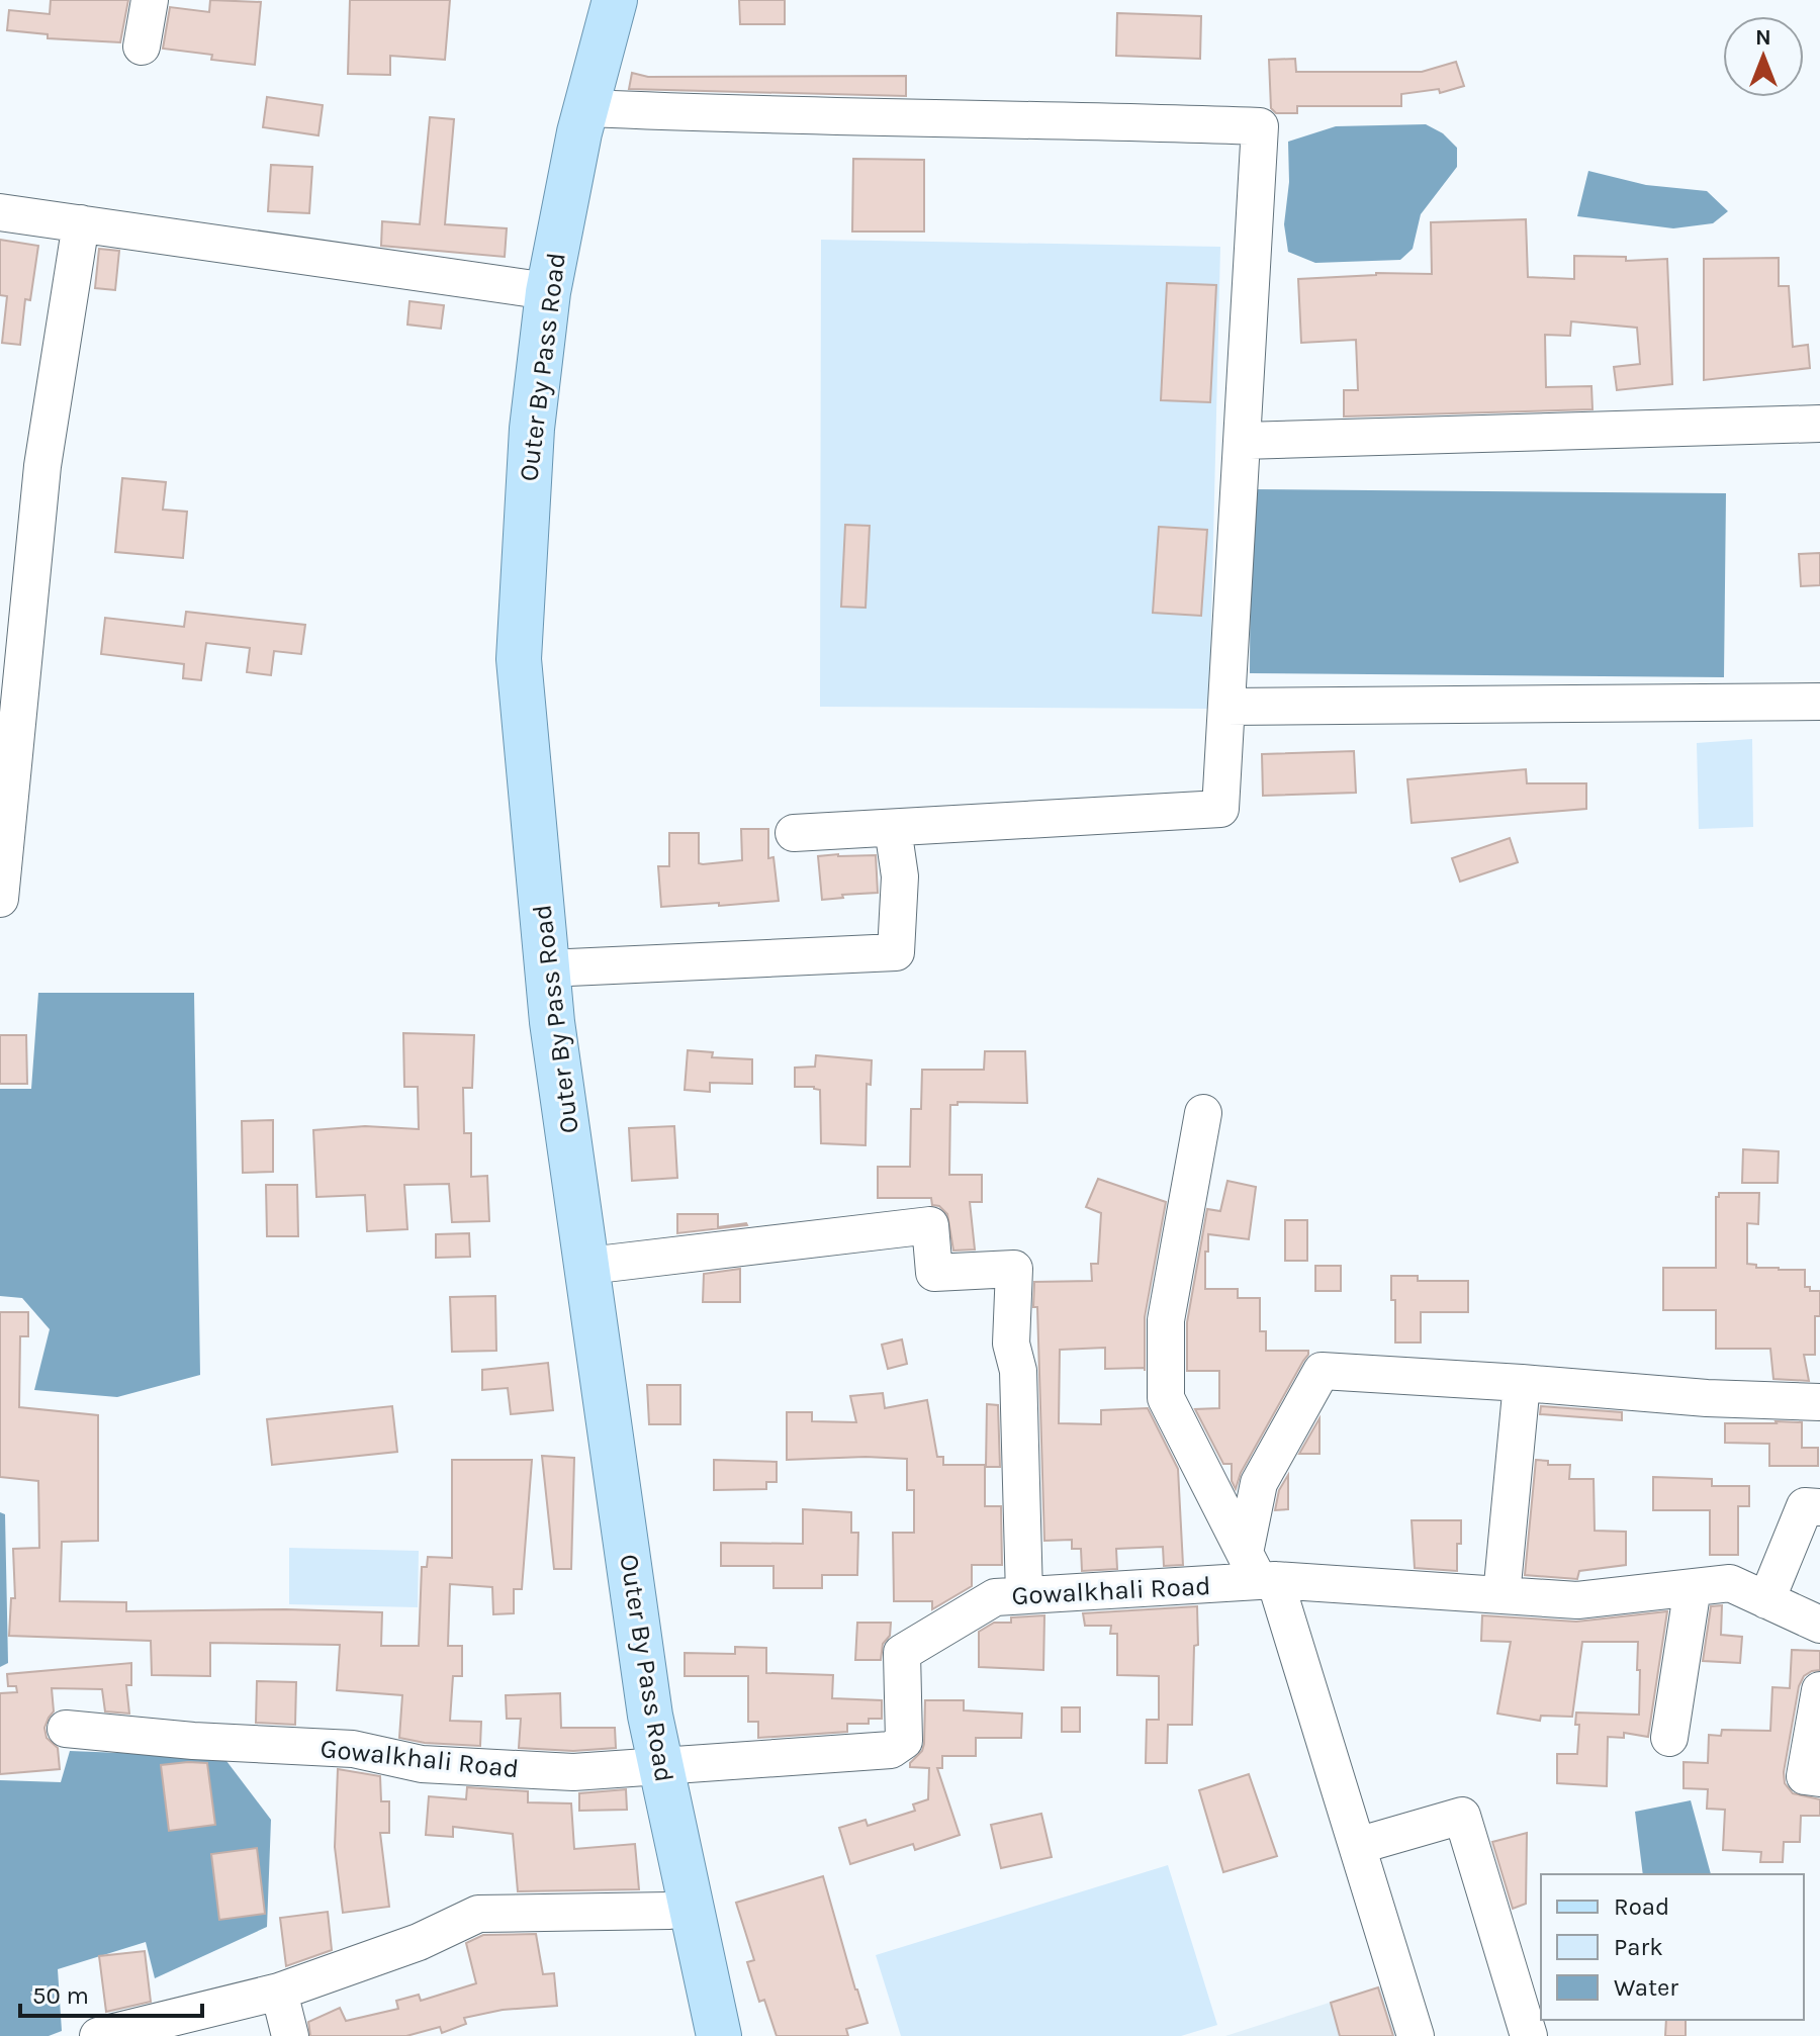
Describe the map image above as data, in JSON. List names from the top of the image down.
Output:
{
  "streets": {
    "main road": ["Outer By Pass Road"],
    "street": ["Gowalkhali Road"]
  },
  "crossings": [
    ["Outer By Pass Road", "Gowalkhali Road"]
  ],
  "legend": ["Road", "Park", "Water"],
  "scale_bar": "50 m",
  "north": "top"
}
